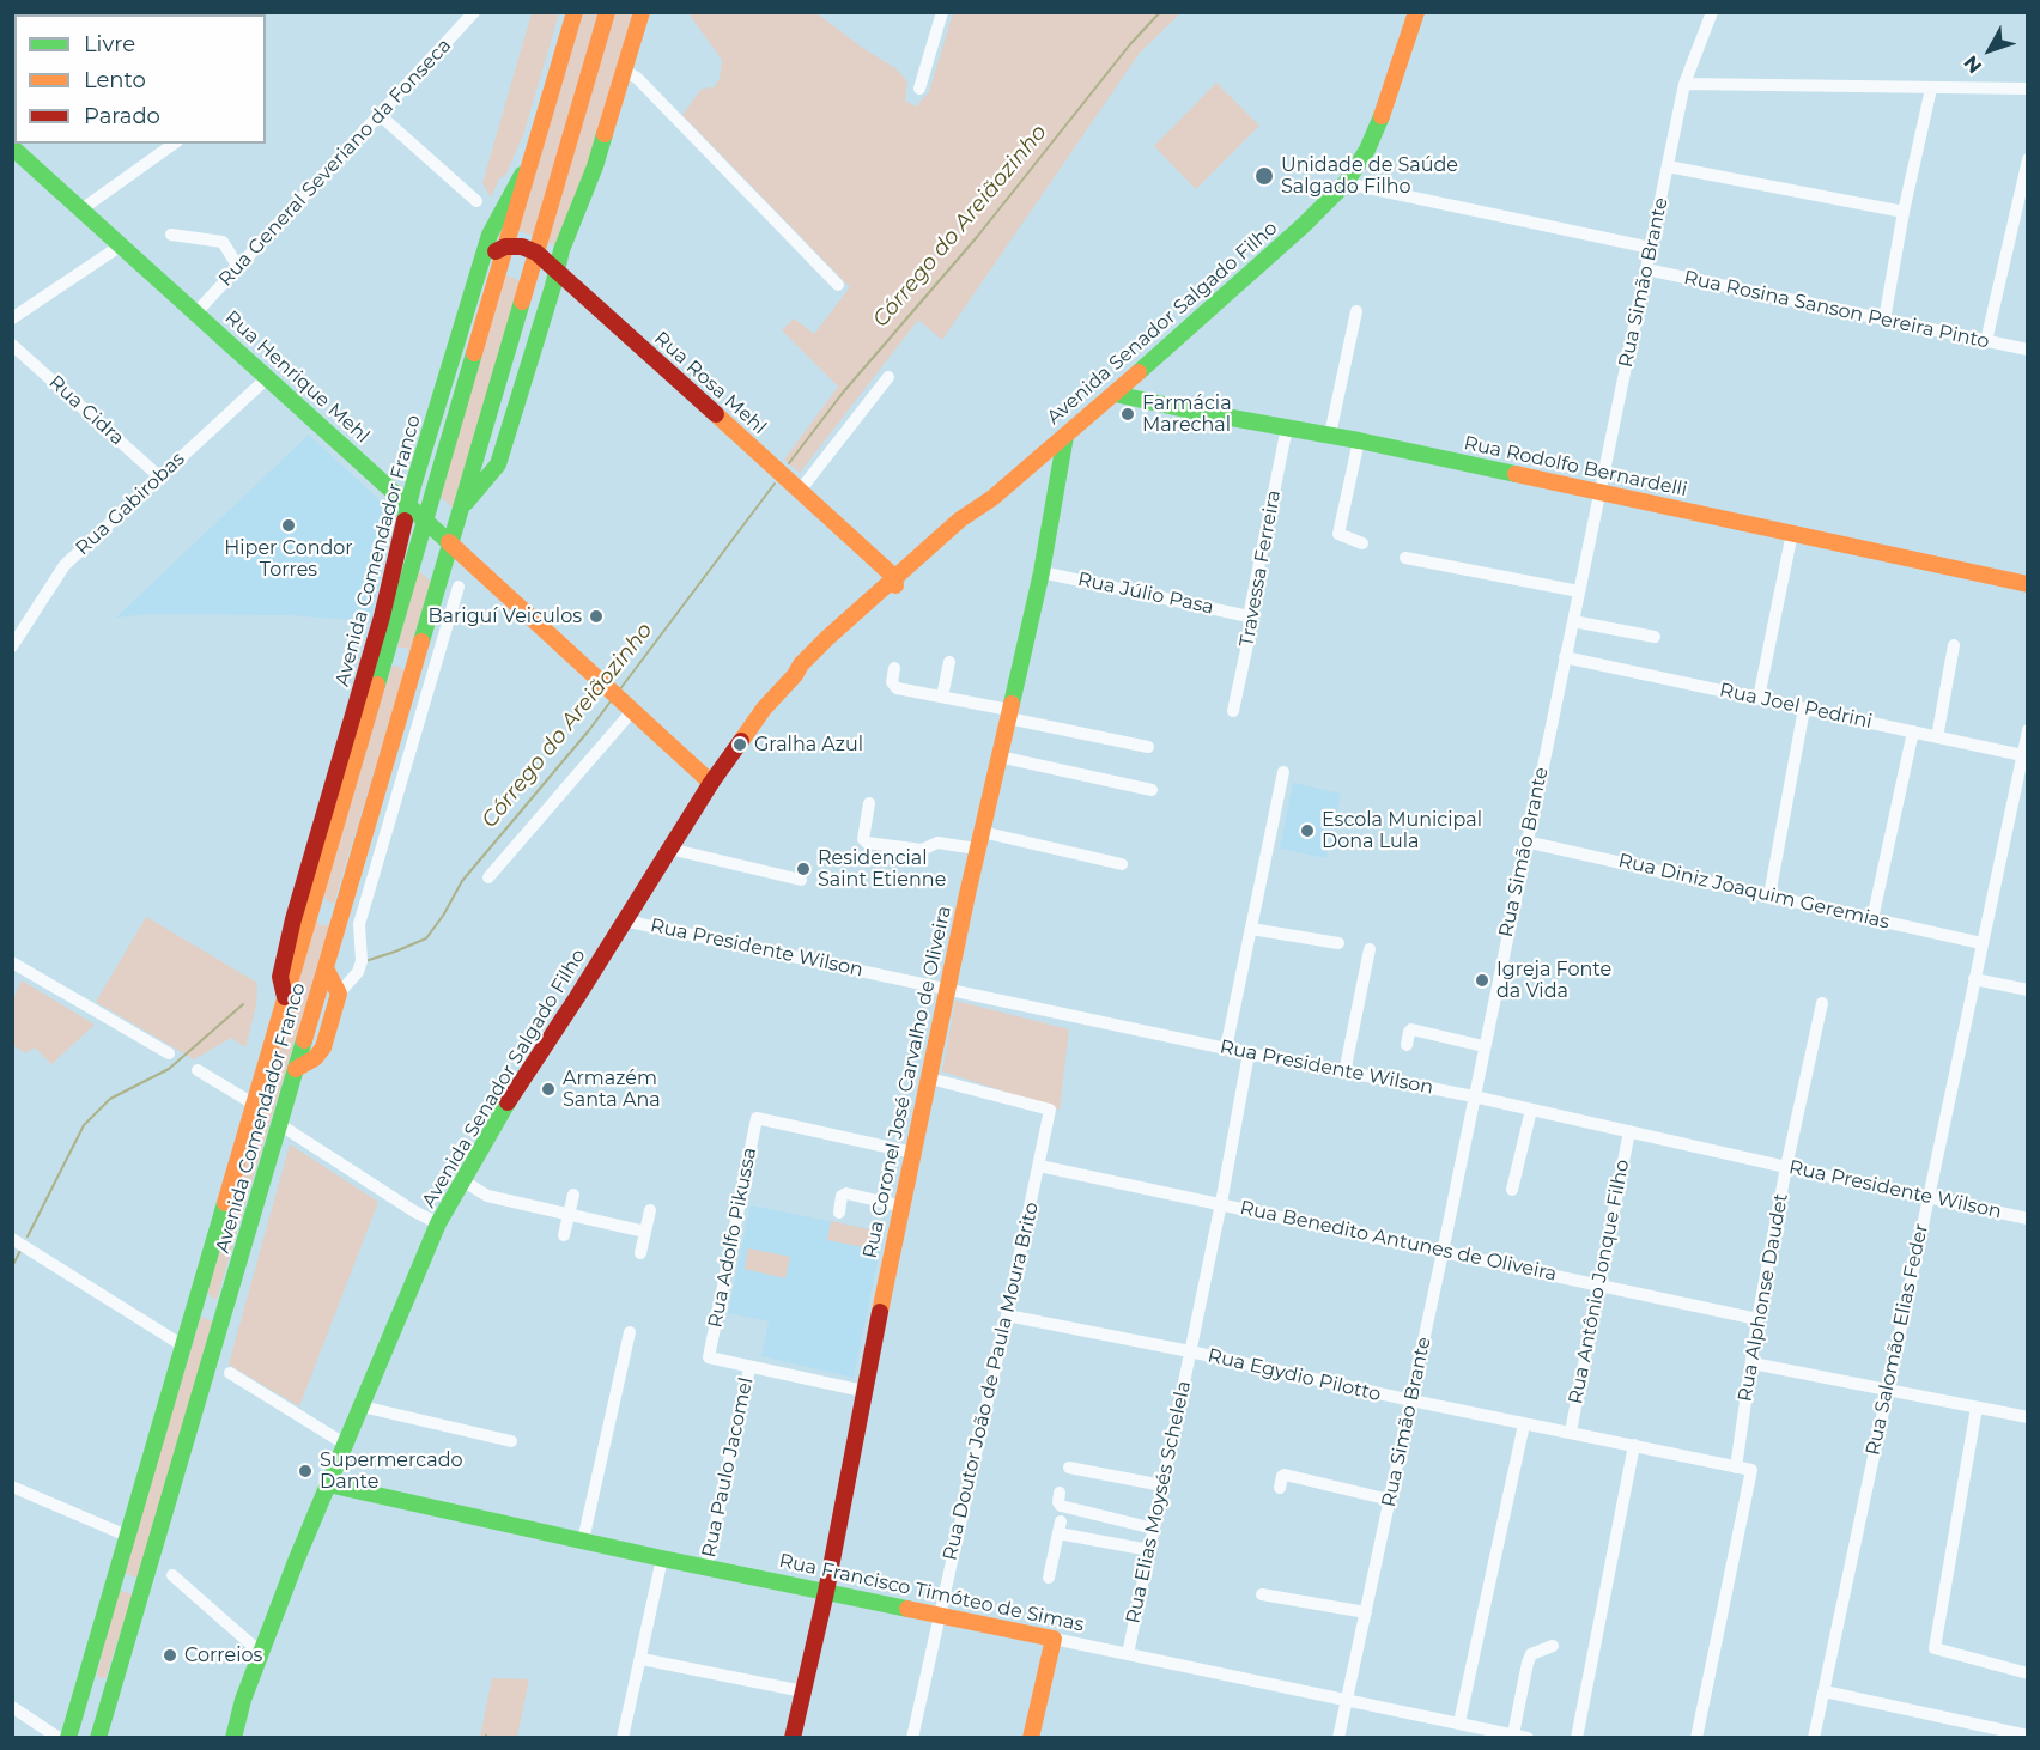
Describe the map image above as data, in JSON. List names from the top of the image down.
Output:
{
  "streets": {
    "main road": [
      "Avenida Senador Salgado Filho",
      "Rua Henrique Mehl",
      "Rua Rosa Mehl",
      "Rua Rodolfo Bernardelli",
      "Avenida Comendador Franco",
      "Rua Coronel José Carvalho de Oliveira",
      "Rua Francisco Timóteo de Simas"
    ],
    "street": [
      "Rua General Severiano da Fonseca",
      "Rua Simão Brante",
      "Rua Rosina Sanson Pereira Pinto",
      "Rua Cidra",
      "Rua Gabirobas",
      "Travessa Ferreira",
      "Rua Júlio Pasa",
      "Rua Joel Pedrini",
      "Rua Diniz Joaquim Geremias",
      "Rua Presidente Wilson",
      "Rua Adolfo Pikussa",
      "Rua Benedito Antunes de Oliveira",
      "Rua Antônio Jonque Filho",
      "Rua Alphonse Daudet",
      "Rua Salomão Elias Feder",
      "Rua Egydio Pilotto",
      "Rua Doutor João de Paula Moura Brito",
      "Rua Paulo Jacomel",
      "Rua Elias Moysés Schelela"
    ]
  },
  "crossings": [
    ["Rua General Severiano da Fonseca", "Rua Henrique Mehl"],
    ["Rua Simão Brante", "Rua Rosina Sanson Pereira Pinto"],
    ["Rua Simão Brante", "Rua Rodolfo Bernardelli"],
    ["Rua Simão Brante", "Rua Joel Pedrini"],
    ["Rua Simão Brante", "Rua Diniz Joaquim Geremias"],
    ["Rua Simão Brante", "Rua Presidente Wilson"],
    ["Rua Simão Brante", "Rua Benedito Antunes de Oliveira"],
    ["Rua Simão Brante", "Rua Egydio Pilotto"],
    ["Rua Simão Brante", "Rua Francisco Timóteo de Simas"],
    ["Avenida Senador Salgado Filho", "Rua Henrique Mehl"],
    ["Avenida Senador Salgado Filho", "Rua Rosa Mehl"],
    ["Avenida Senador Salgado Filho", "Rua Rodolfo Bernardelli"],
    ["Avenida Senador Salgado Filho", "Rua Presidente Wilson"],
    ["Avenida Senador Salgado Filho", "Rua Coronel José Carvalho de Oliveira"],
    ["Avenida Senador Salgado Filho", "Rua Francisco Timóteo de Simas"],
    ["Rua Henrique Mehl", "Rua Gabirobas"],
    ["Rua Henrique Mehl", "Avenida Comendador Franco"],
    ["Rua Rosa Mehl", "Avenida Comendador Franco"],
    ["Rua Cidra", "Rua Gabirobas"],
    ["Rua Rodolfo Bernardelli", "Travessa Ferreira"],
    ["Travessa Ferreira", "Rua Júlio Pasa"],
    ["Rua Júlio Pasa", "Rua Coronel José Carvalho de Oliveira"],
    ["Rua Joel Pedrini", "Rua Salomão Elias Feder"],
    ["Rua Diniz Joaquim Geremias", "Rua Salomão Elias Feder"],
    ["Rua Presidente Wilson", "Rua Coronel José Carvalho de Oliveira"],
    ["Rua Presidente Wilson", "Rua Antônio Jonque Filho"],
    ["Rua Presidente Wilson", "Rua Alphonse Daudet"],
    ["Rua Presidente Wilson", "Rua Salomão Elias Feder"],
    ["Rua Presidente Wilson", "Rua Elias Moysés Schelela"],
    ["Rua Coronel José Carvalho de Oliveira", "Rua Adolfo Pikussa"],
    ["Rua Coronel José Carvalho de Oliveira", "Rua Doutor João de Paula Moura Brito"],
    ["Rua Coronel José Carvalho de Oliveira", "Rua Francisco Timóteo de Simas"],
    ["Rua Adolfo Pikussa", "Rua Paulo Jacomel"],
    ["Rua Benedito Antunes de Oliveira", "Rua Antônio Jonque Filho"],
    ["Rua Benedito Antunes de Oliveira", "Rua Alphonse Daudet"],
    ["Rua Benedito Antunes de Oliveira", "Rua Doutor João de Paula Moura Brito"],
    ["Rua Benedito Antunes de Oliveira", "Rua Elias Moysés Schelela"],
    ["Rua Antônio Jonque Filho", "Rua Egydio Pilotto"],
    ["Rua Alphonse Daudet", "Rua Egydio Pilotto"],
    ["Rua Egydio Pilotto", "Rua Doutor João de Paula Moura Brito"],
    ["Rua Egydio Pilotto", "Rua Elias Moysés Schelela"],
    ["Rua Doutor João de Paula Moura Brito", "Rua Francisco Timóteo de Simas"],
    ["Rua Paulo Jacomel", "Rua Francisco Timóteo de Simas"],
    ["Rua Elias Moysés Schelela", "Rua Francisco Timóteo de Simas"]
  ],
  "water": ["Córrego do Areiãozinho"],
  "places": [
    "Unidade de Saúde Salgado Filho",
    "Farmácia Marechal",
    "Hiper Condor Torres",
    "Bariguí Veiculos",
    "Gralha Azul",
    "Escola Municipal Dona Lula",
    "Residencial Saint Etienne",
    "Igreja Fonte da Vida",
    "Armazém Santa Ana",
    "Supermercado Dante",
    "Correios"
  ],
  "legend": ["Livre", "Lento", "Parado"],
  "north": "bottom left"
}
